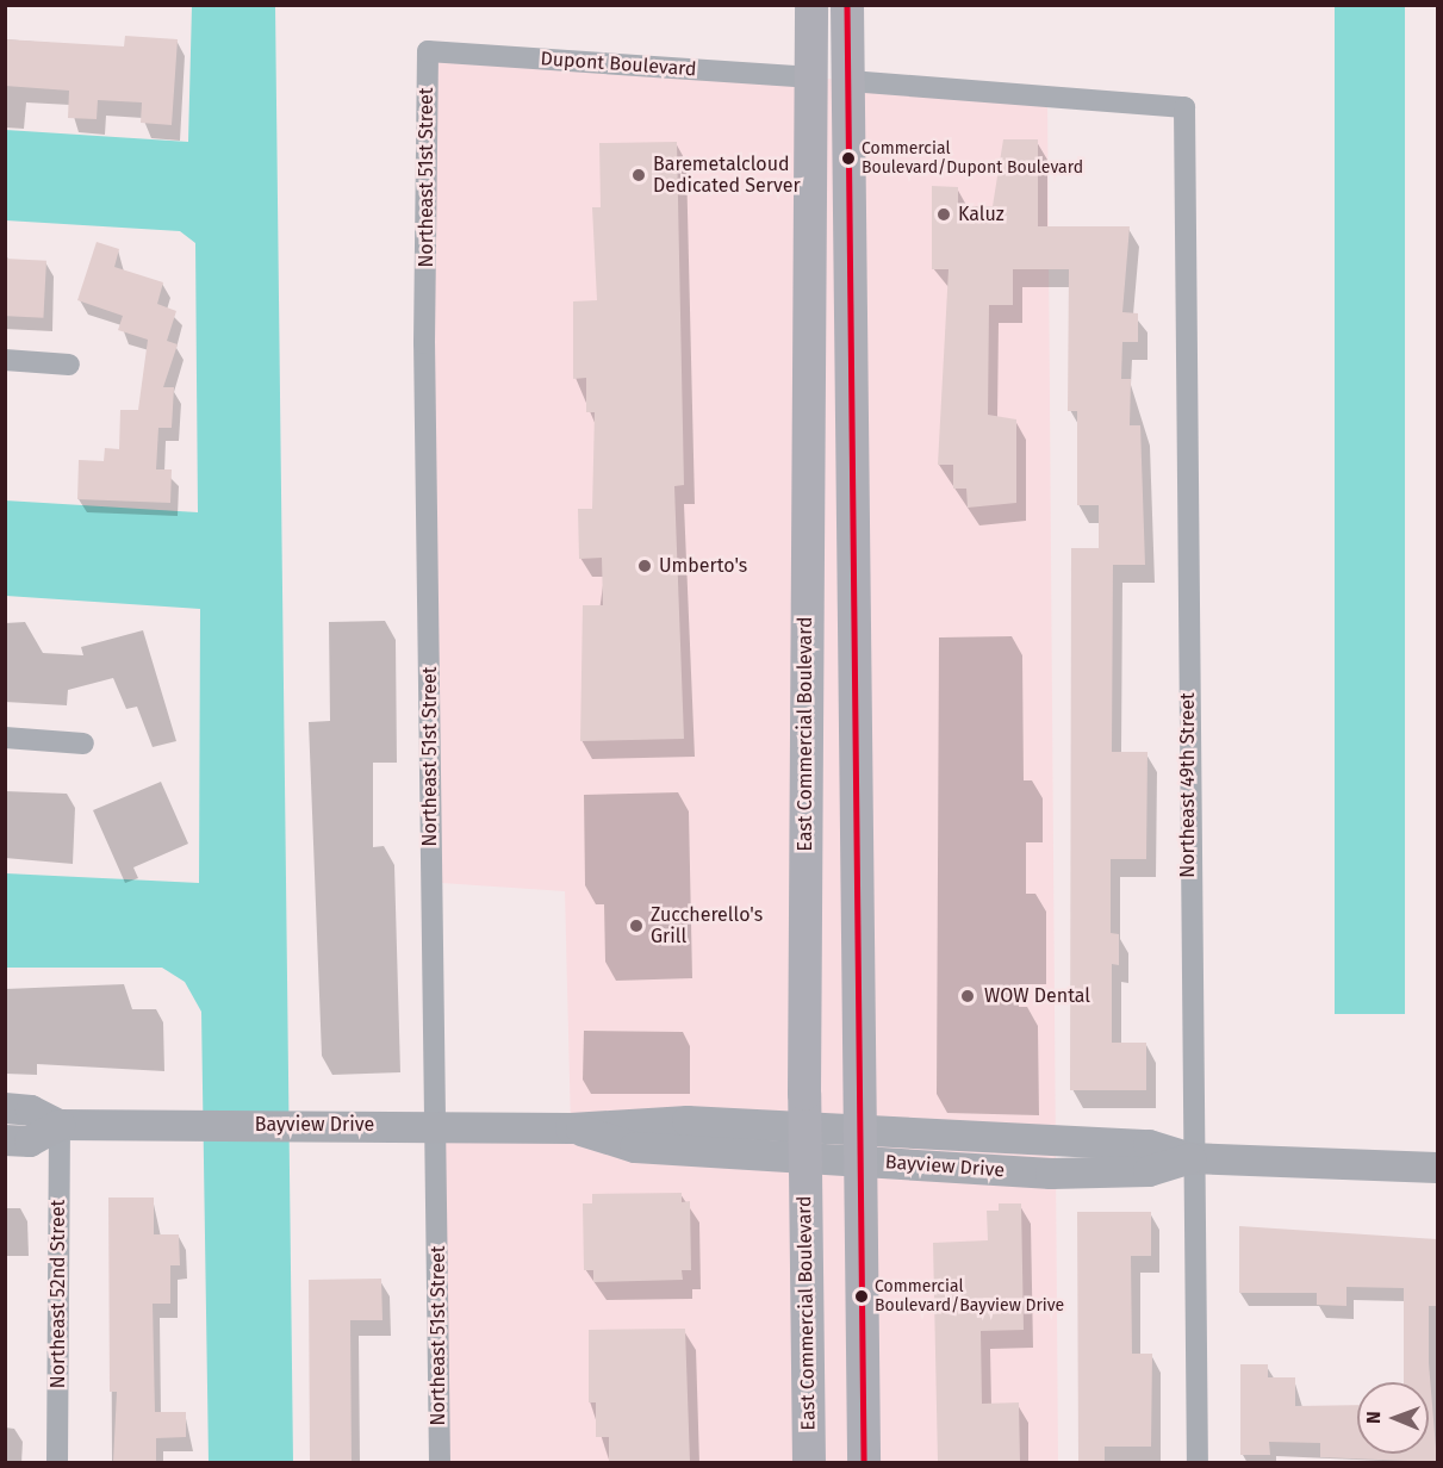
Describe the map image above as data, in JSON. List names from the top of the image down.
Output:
{
  "streets": {
    "main road": ["East Commercial Boulevard"],
    "street": [
      "Dupont Boulevard",
      "Northeast 51st Street",
      "Northeast 49th Street",
      "Bayview Drive",
      "Northeast 52nd Street"
    ]
  },
  "crossings": [
    ["Dupont Boulevard", "Northeast 51st Street"],
    ["Dupont Boulevard", "East Commercial Boulevard"],
    ["Northeast 51st Street", "Bayview Drive"],
    ["East Commercial Boulevard", "Bayview Drive"],
    ["Northeast 49th Street", "Bayview Drive"],
    ["Bayview Drive", "Northeast 52nd Street"]
  ],
  "places": [
    "Commercial Boulevard/Dupont Boulevard",
    "Baremetalcloud Dedicated Server",
    "Kaluz",
    "Umberto's",
    "Zuccherello's Grill",
    "WOW Dental",
    "Commercial Boulevard/Bayview Drive"
  ],
  "north": "left"
}
